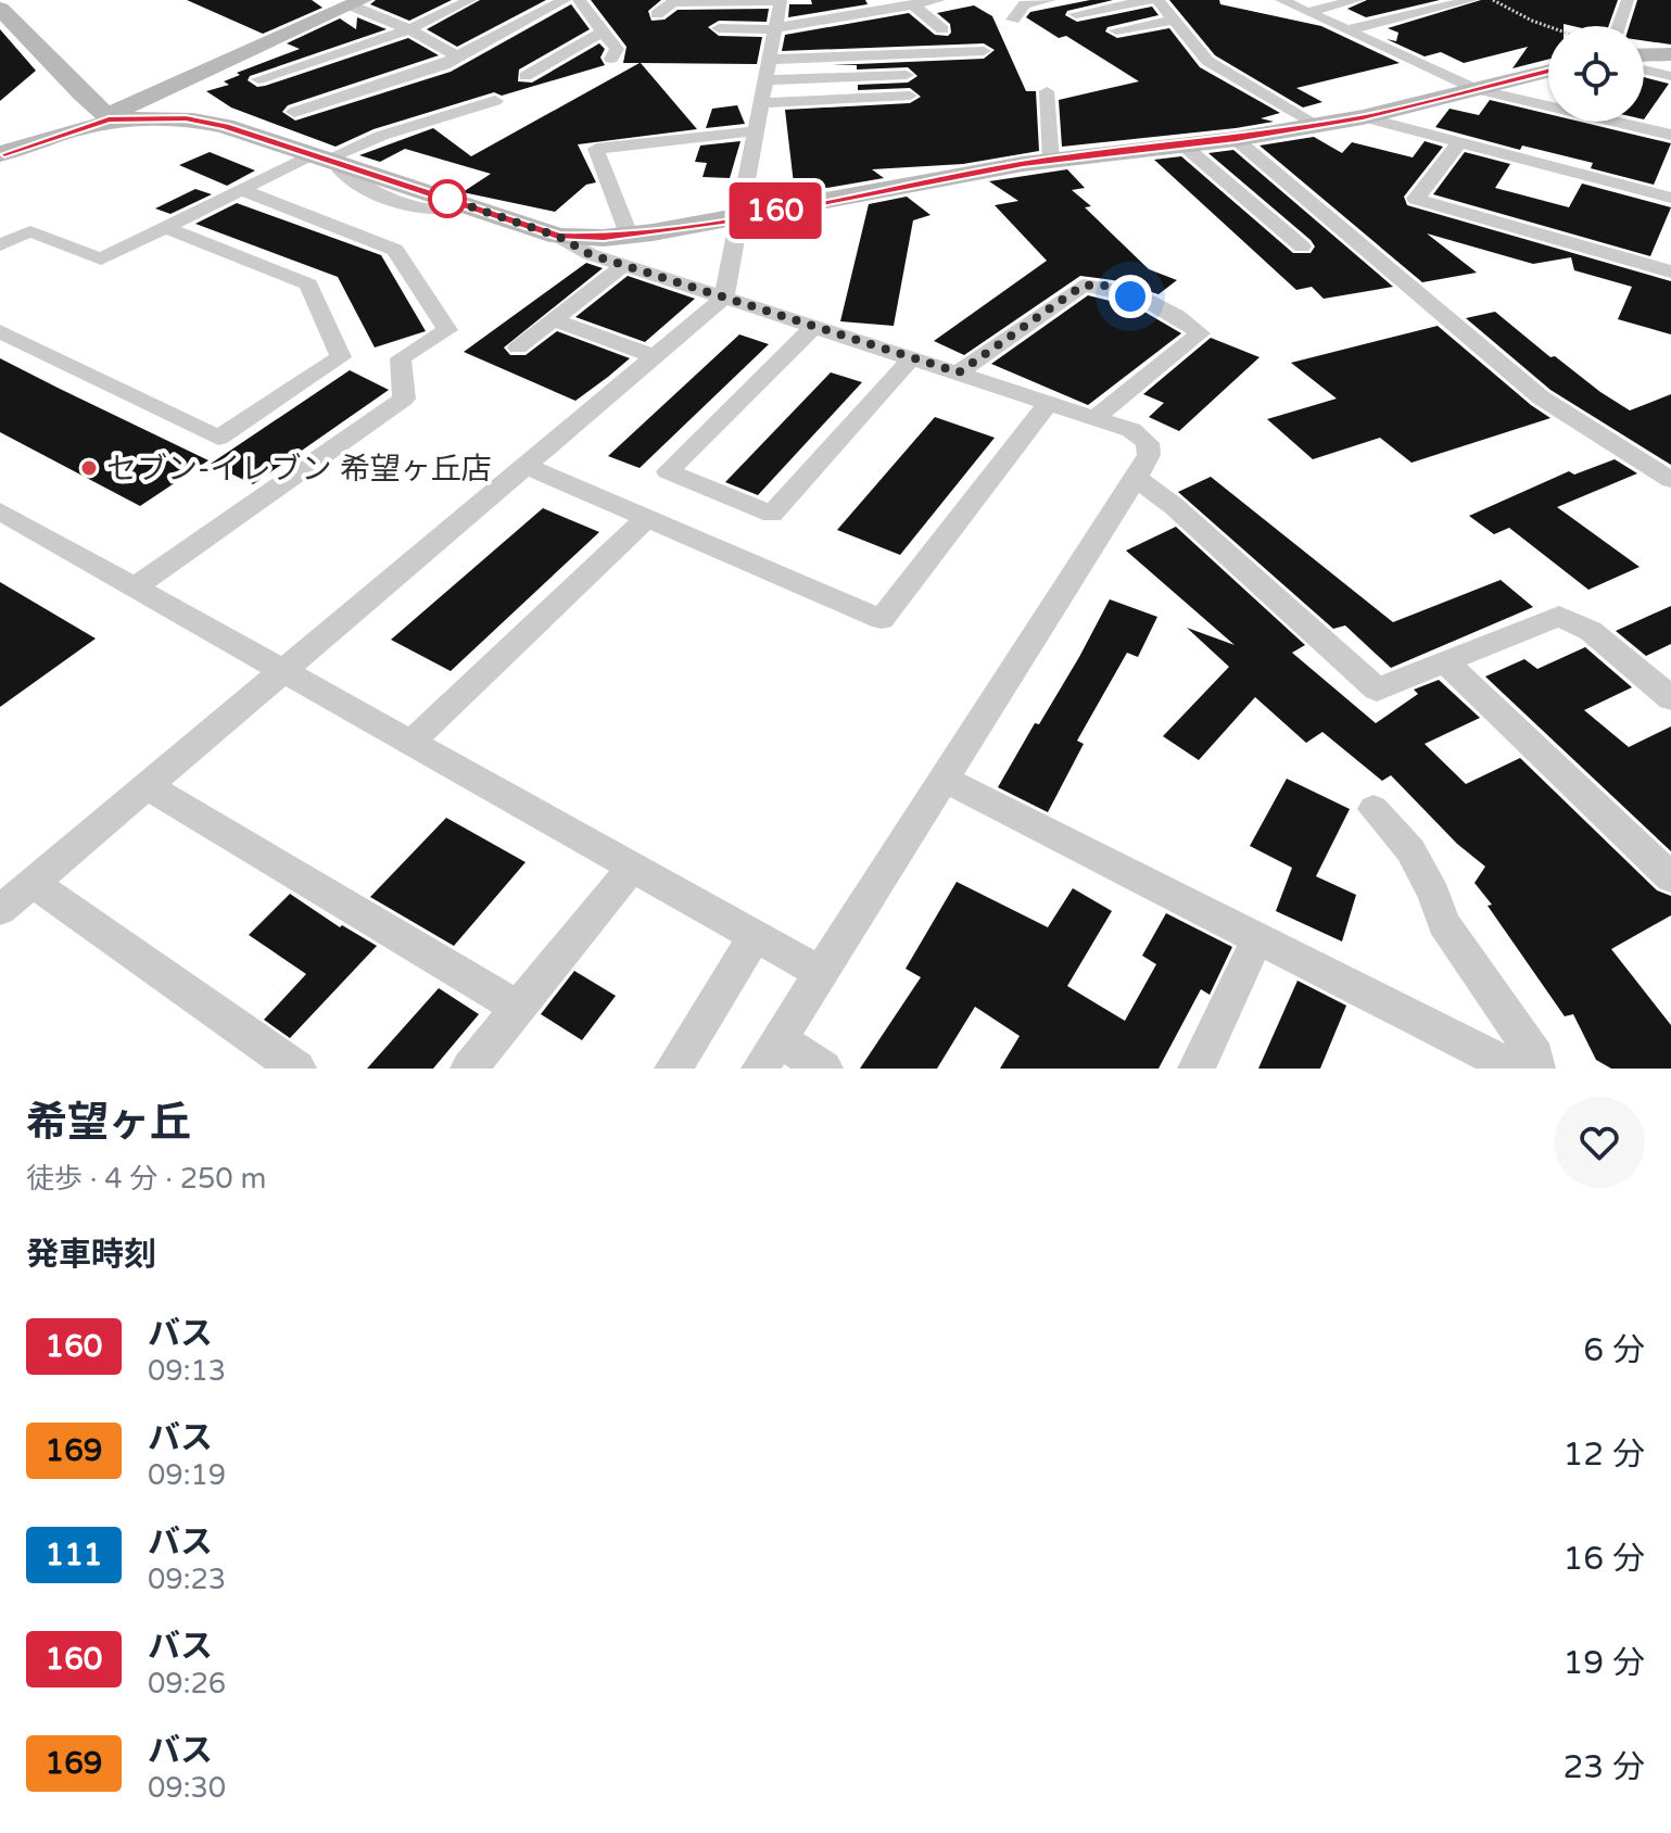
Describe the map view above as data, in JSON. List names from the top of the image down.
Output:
{
  "places": ["セブン-イレブン 希望ヶ丘店"],
  "lines": ["bus line 160"],
  "page": {
    "on_map": "160",
    "heading": [
      ["希望ヶ丘", "徒歩 · 4 分 · 250 m"],
      "発車時刻"
    ],
    "list": [
      {
        "mark": "160",
        "name": "バス",
        "note": "09:13",
        "value": "6 分"
      },
      {
        "mark": "169",
        "name": "バス",
        "note": "09:19",
        "value": "12 分"
      },
      {
        "mark": "111",
        "name": "バス",
        "note": "09:23",
        "value": "16 分"
      },
      {
        "mark": "160",
        "name": "バス",
        "note": "09:26",
        "value": "19 分"
      },
      {
        "mark": "169",
        "name": "バス",
        "note": "09:30",
        "value": "23 分"
      }
    ]
  }
}
